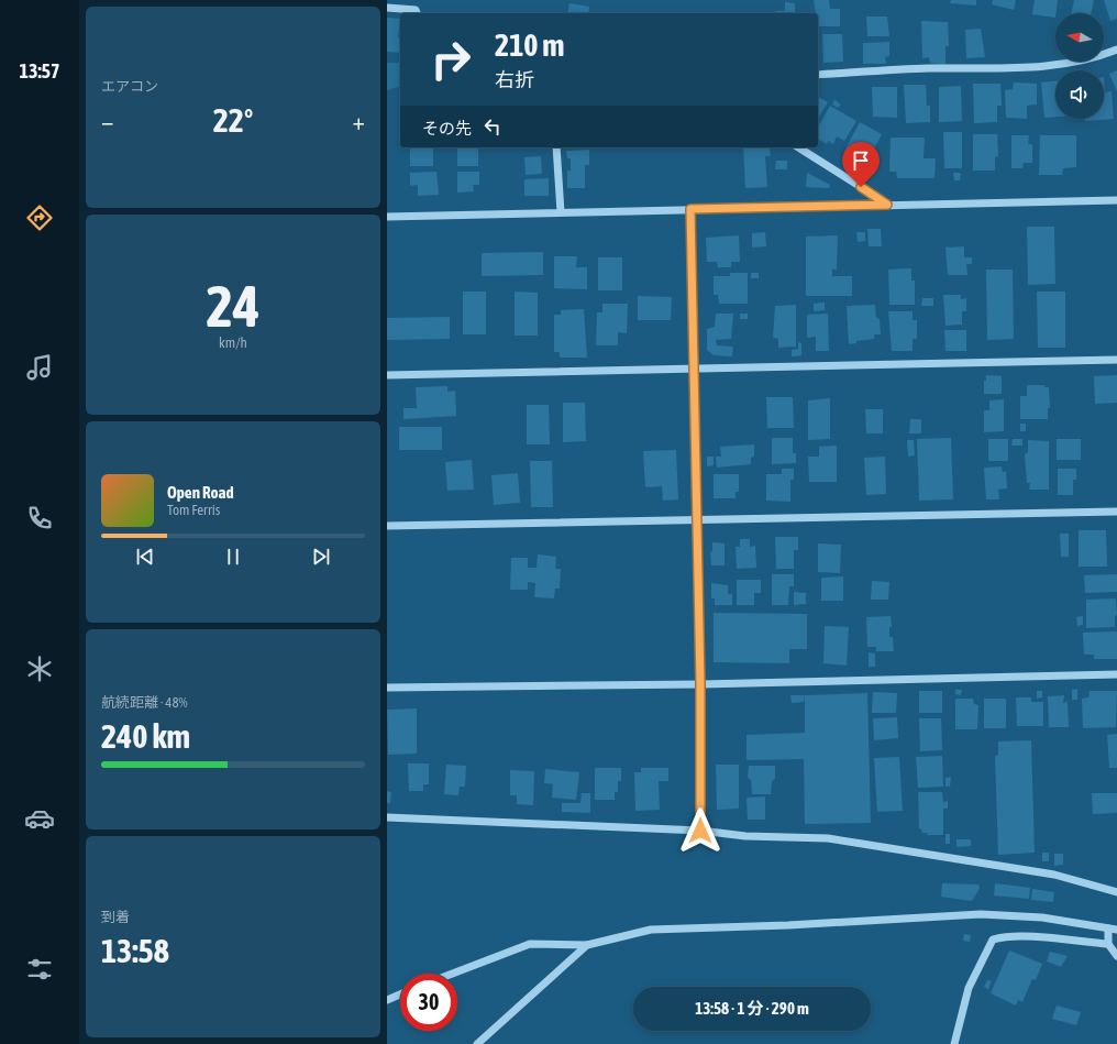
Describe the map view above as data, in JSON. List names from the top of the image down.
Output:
{
  "north": "left",
  "page": {
    "tabs": "13:57",
    "tile": [
      "エアコン",
      ["24", "km/h"],
      ["航続距離 · 48%", "240 km"],
      ["到着", "13:58"]
    ],
    "turn": ["210 m", "右折"],
    "heat": ["−", "22°", "+"],
    "then": "その先",
    "song": ["Open Road", "Tom Ferris"],
    "limit": "30",
    "trip": "13:58 · 1 分 · 290 m"
  }
}
